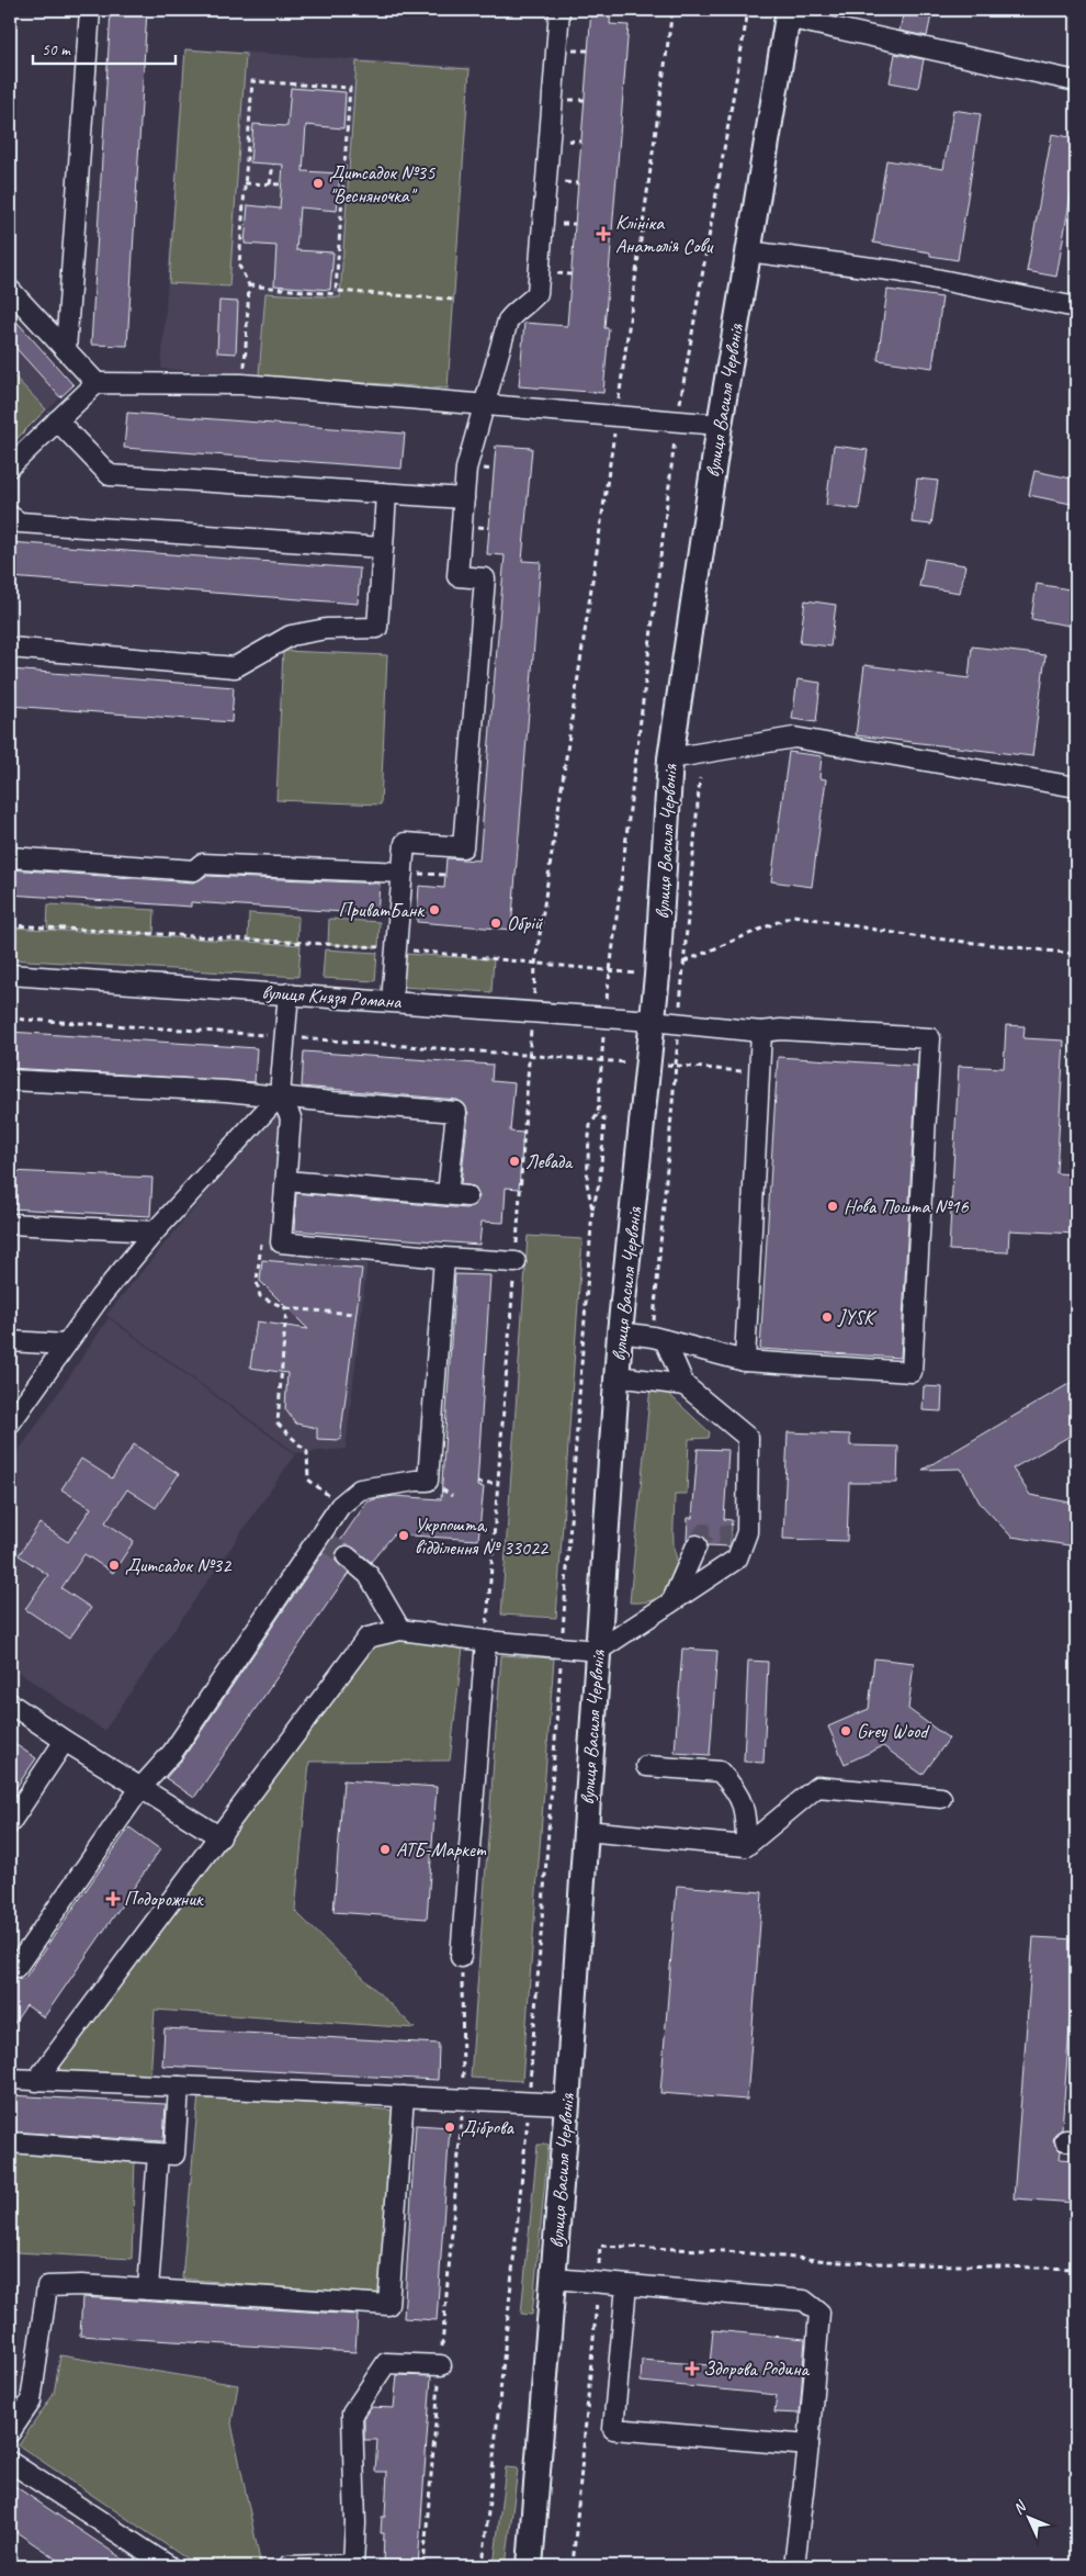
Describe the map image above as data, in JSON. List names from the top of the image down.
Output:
{
  "streets": {
    "main road": ["вулиця Василя Червонія"],
    "street": ["вулиця Князя Романа"]
  },
  "crossings": [
    ["вулиця Василя Червонія", "вулиця Князя Романа"]
  ],
  "places": {
    "other": [
      "Дитсадок №35 \"Весняночка\"",
      "ПриватБанк",
      "Обрій",
      "Левада",
      "Нова Пошта №16",
      "JYSK",
      "Укрпошта, відділення № 33022",
      "Дитсадок №32",
      "Grey Wood",
      "АТБ-Маркет",
      "Діброва"
    ],
    "health": ["Клініка Анатолія Сови", "Подорожник", "Здорова Родина"]
  },
  "scale_bar": "50 m",
  "north": "top left"
}
